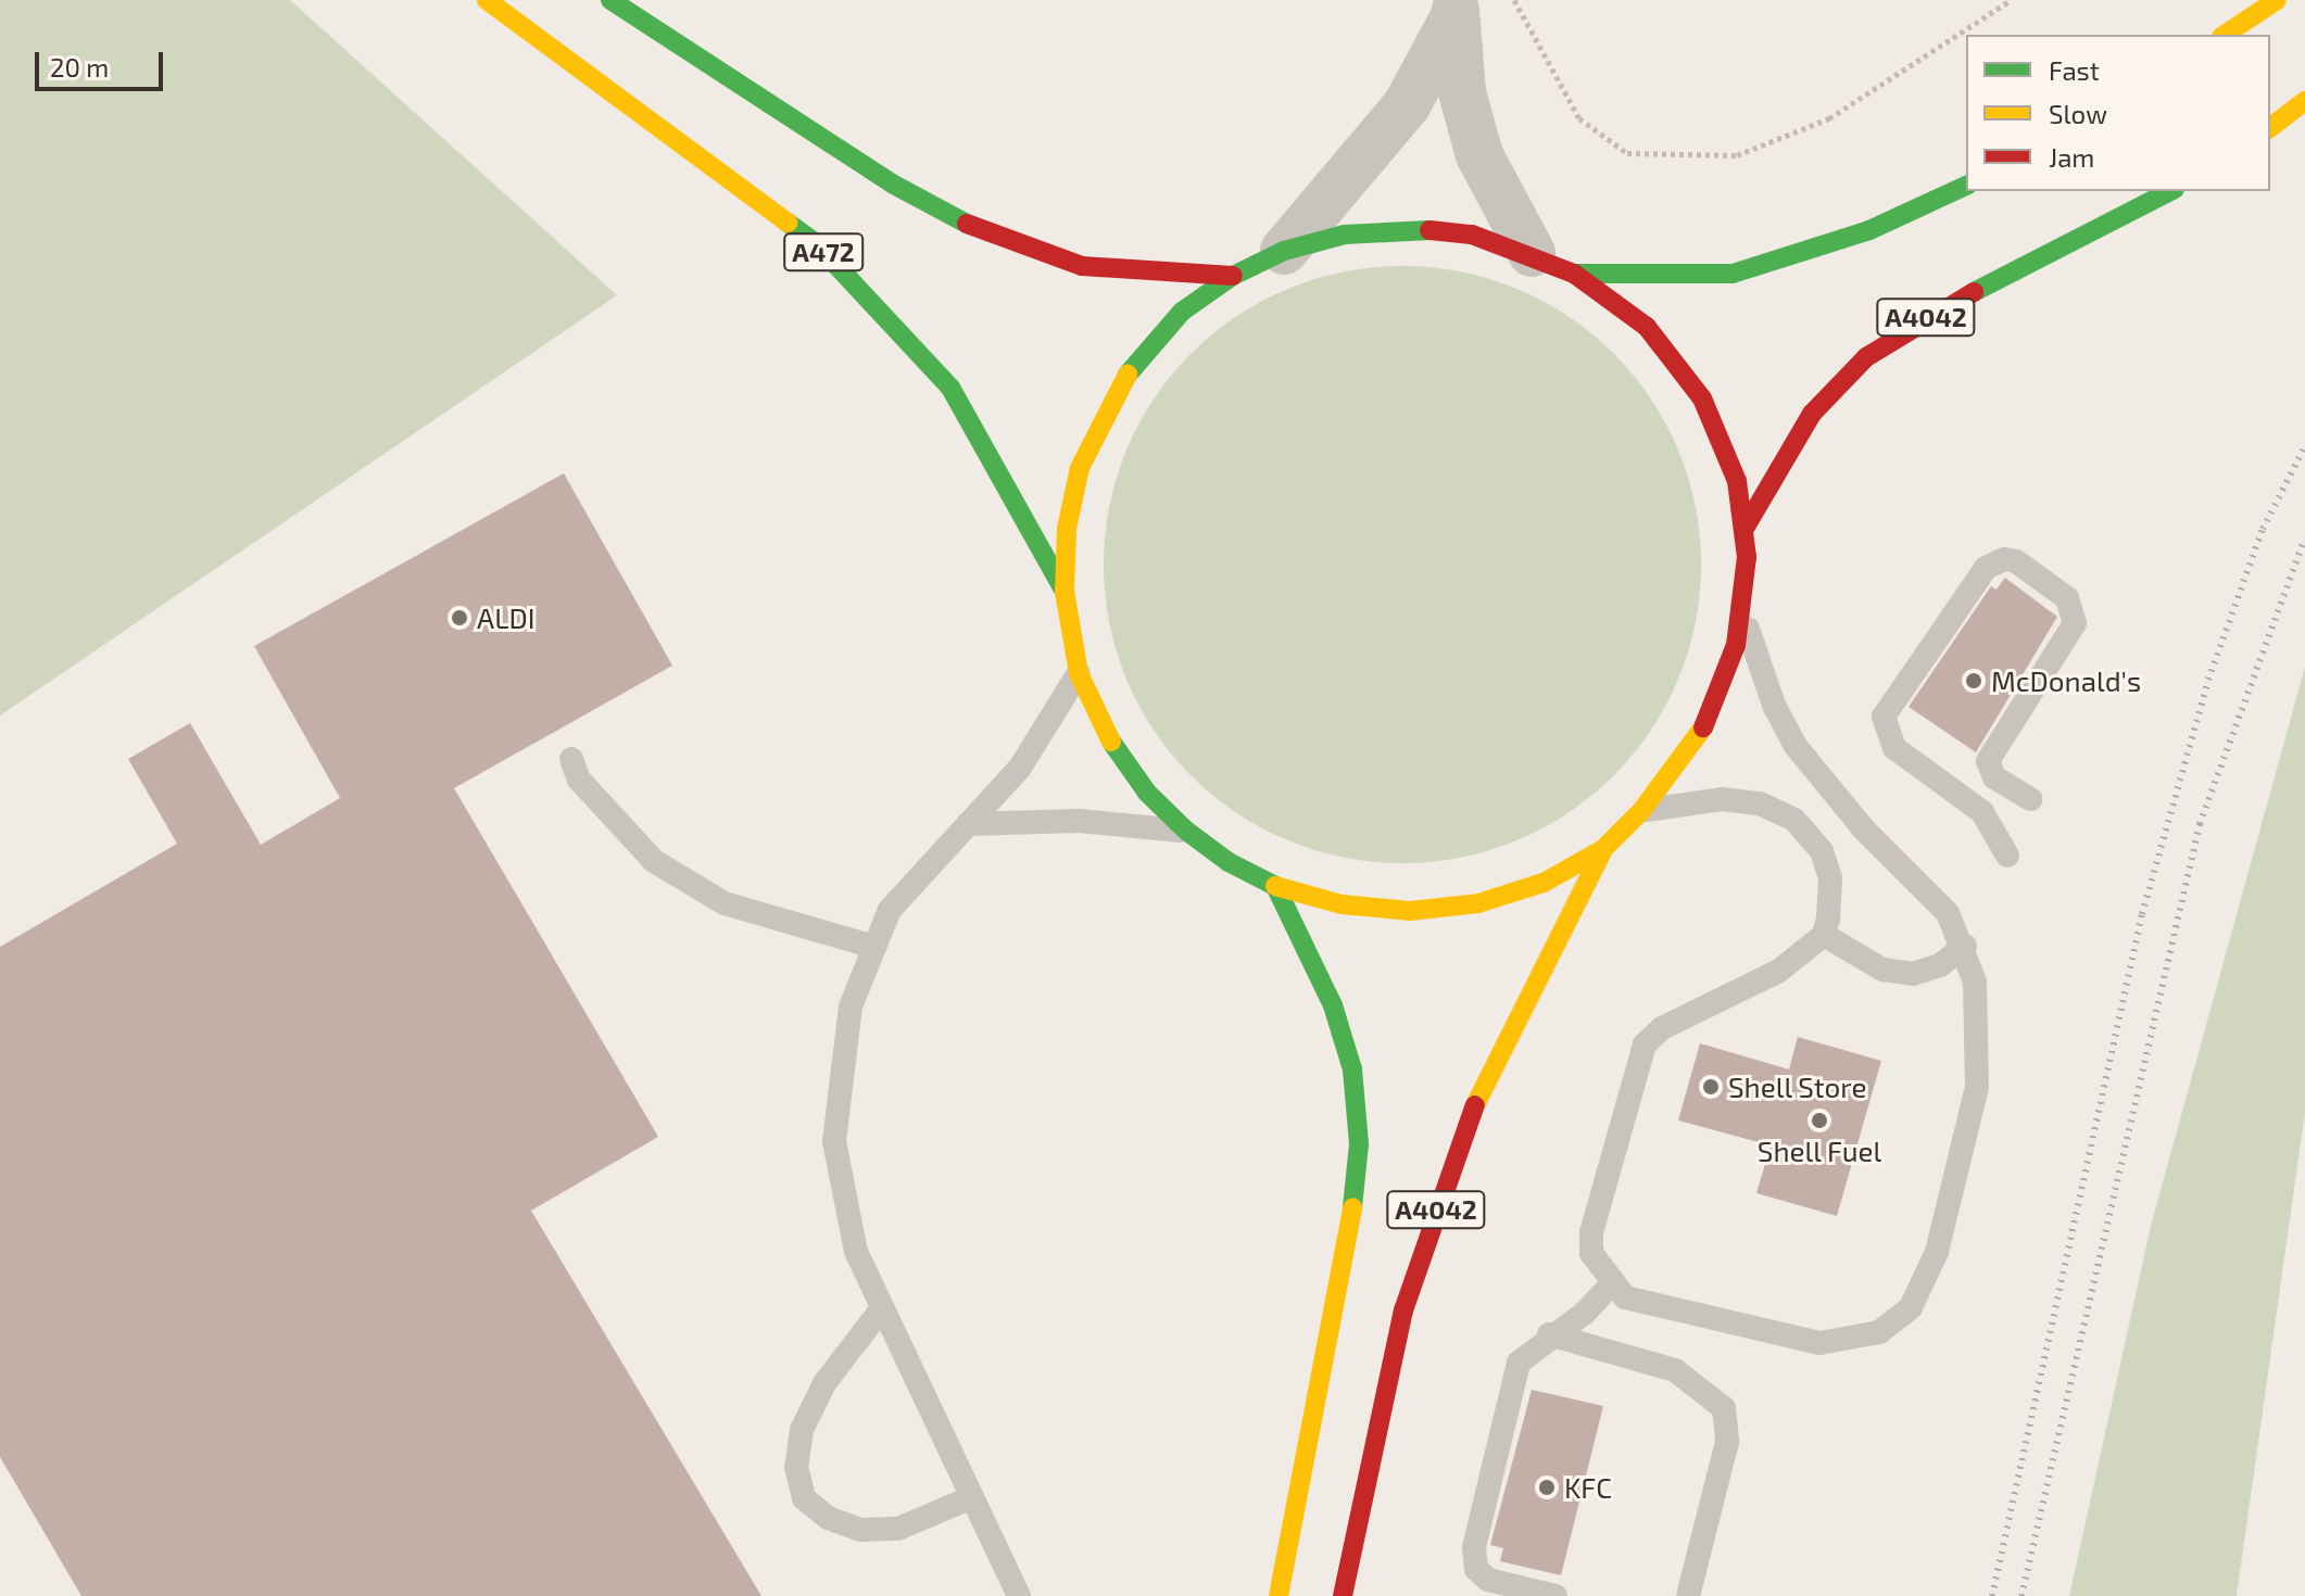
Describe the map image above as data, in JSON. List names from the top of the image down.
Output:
{
  "streets": {
    "main road": ["A472", "A4042"]
  },
  "places": [
    "ALDI",
    "McDonald's",
    "Shell Store",
    "Shell Fuel",
    "KFC"
  ],
  "legend": ["Fast", "Slow", "Jam"],
  "scale_bar": "20 m"
}
